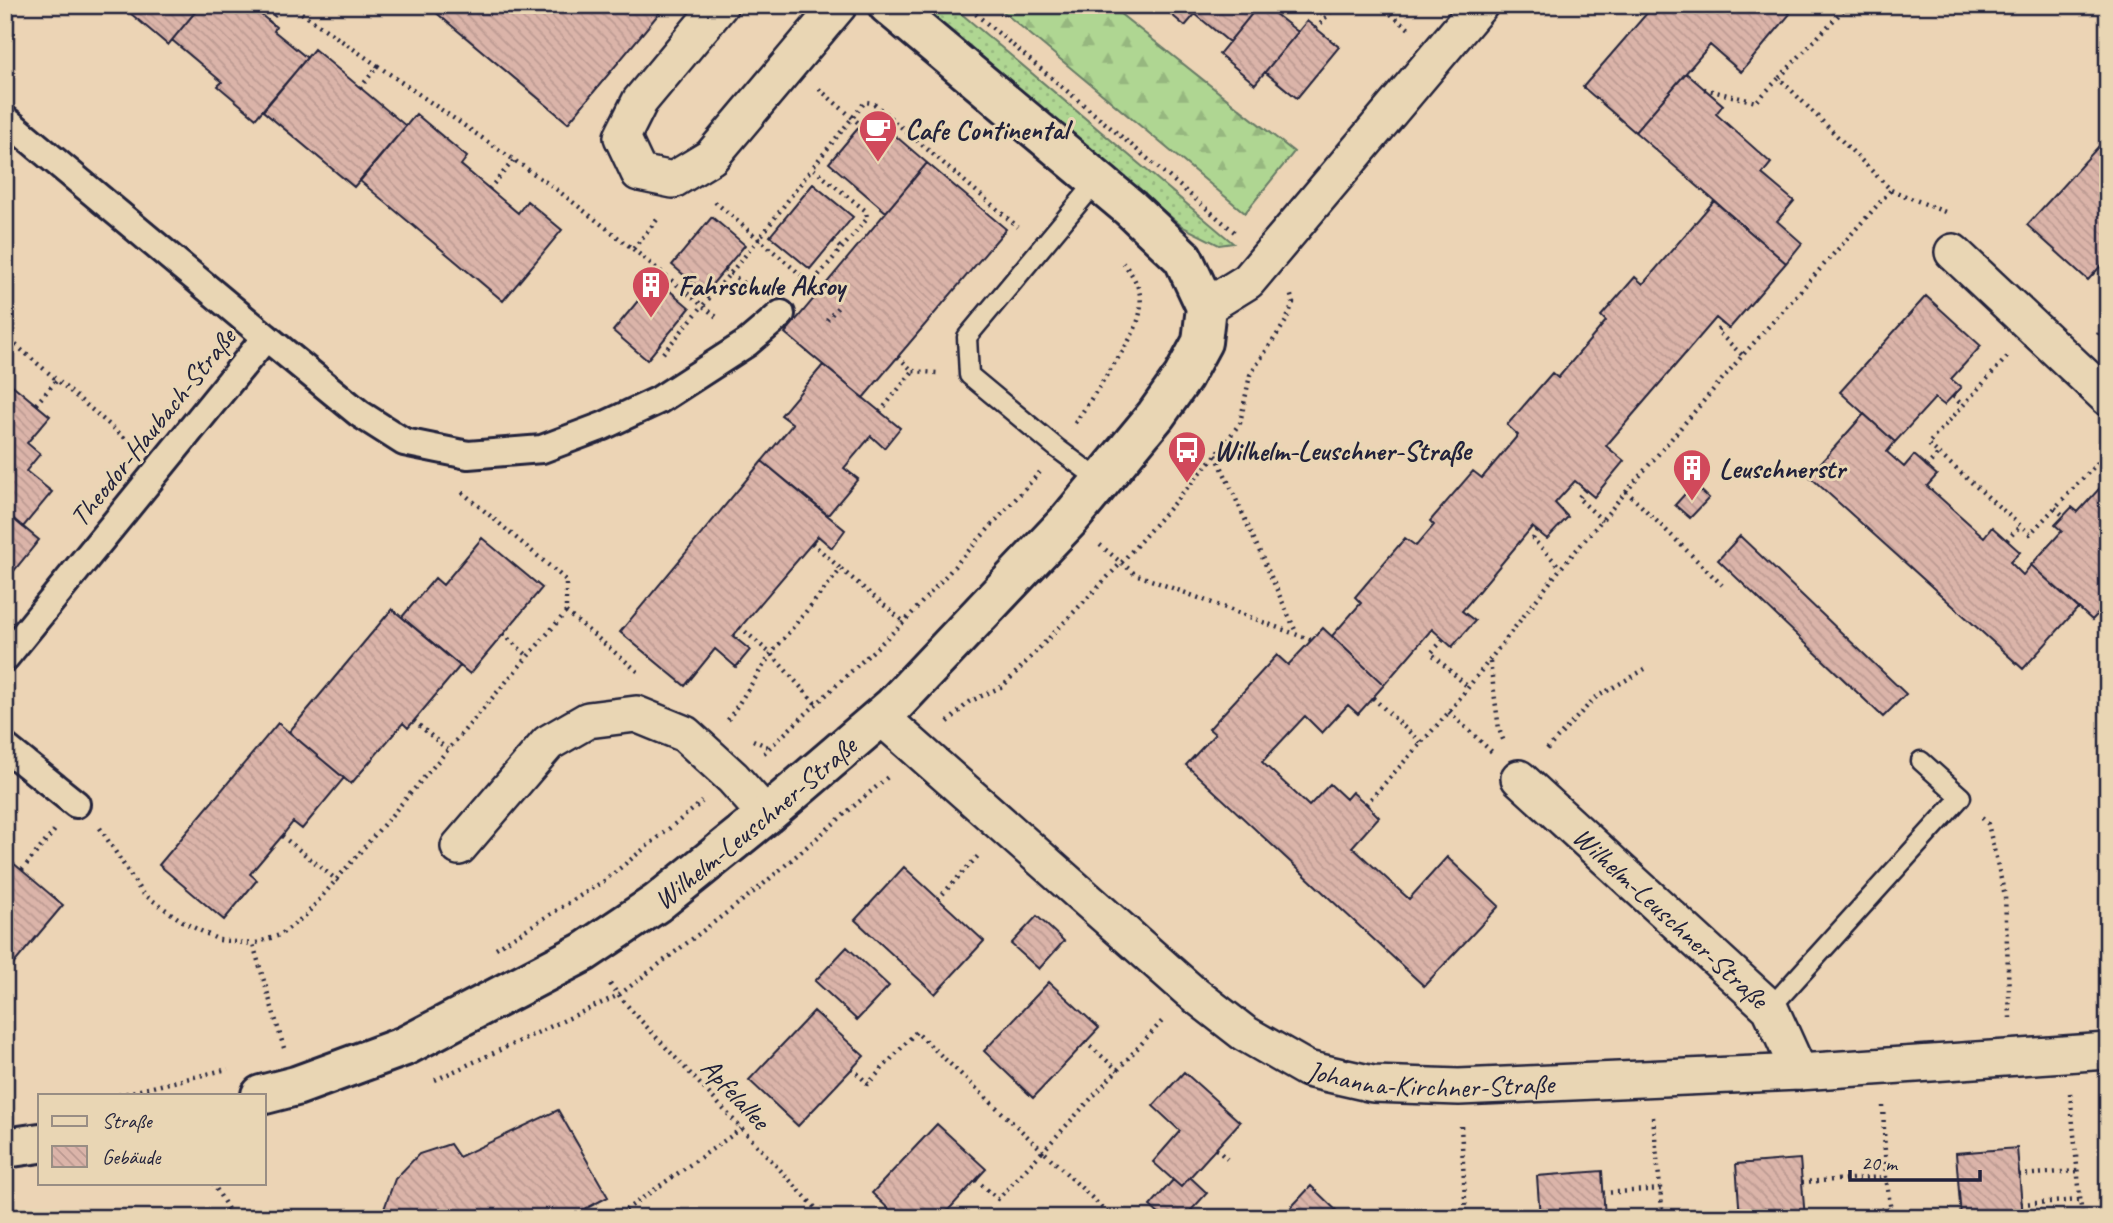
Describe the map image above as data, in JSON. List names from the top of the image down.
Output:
{
  "streets": {
    "street": ["Theodor-Haubach-Straße", "Wilhelm-Leuschner-Straße", "Johanna-Kirchner-Straße"],
    "path": ["Apfelallee"]
  },
  "crossings": [
    ["Wilhelm-Leuschner-Straße", "Johanna-Kirchner-Straße"]
  ],
  "places": {
    "cafe": ["Cafe Continental"],
    "building": ["Fahrschule Aksoy", "Leuschnerstr"],
    "bus stop": ["Wilhelm-Leuschner-Straße"]
  },
  "legend": ["Straße", "Gebäude"],
  "scale_bar": "20 m"
}
